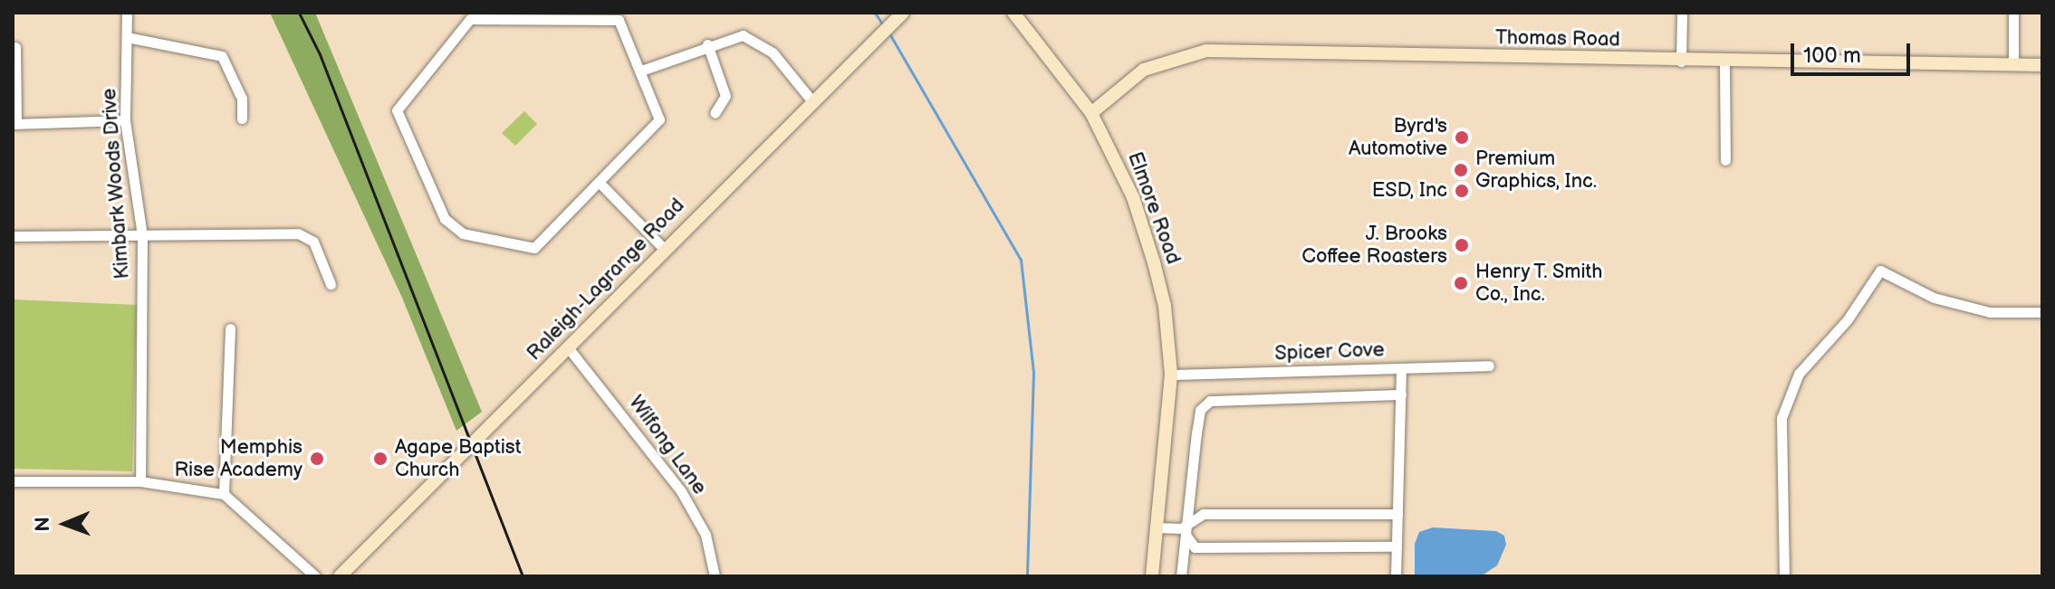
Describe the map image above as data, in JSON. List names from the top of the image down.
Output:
{
  "streets": {
    "street": [
      "Thomas Road",
      "Kimbark Woods Drive",
      "Elmore Road",
      "Raleigh-Lagrange Road",
      "Spicer Cove",
      "Wilfong Lane"
    ]
  },
  "crossings": [
    ["Thomas Road", "Elmore Road"],
    ["Elmore Road", "Spicer Cove"],
    ["Raleigh-Lagrange Road", "Wilfong Lane"]
  ],
  "places": [
    "Byrd's Automotive",
    "Premium Graphics, Inc.",
    "ESD, Inc",
    "J. Brooks Coffee Roasters",
    "Henry T. Smith Co., Inc.",
    "Memphis Rise Academy",
    "Agape Baptist Church"
  ],
  "scale_bar": "100 m",
  "north": "left"
}
